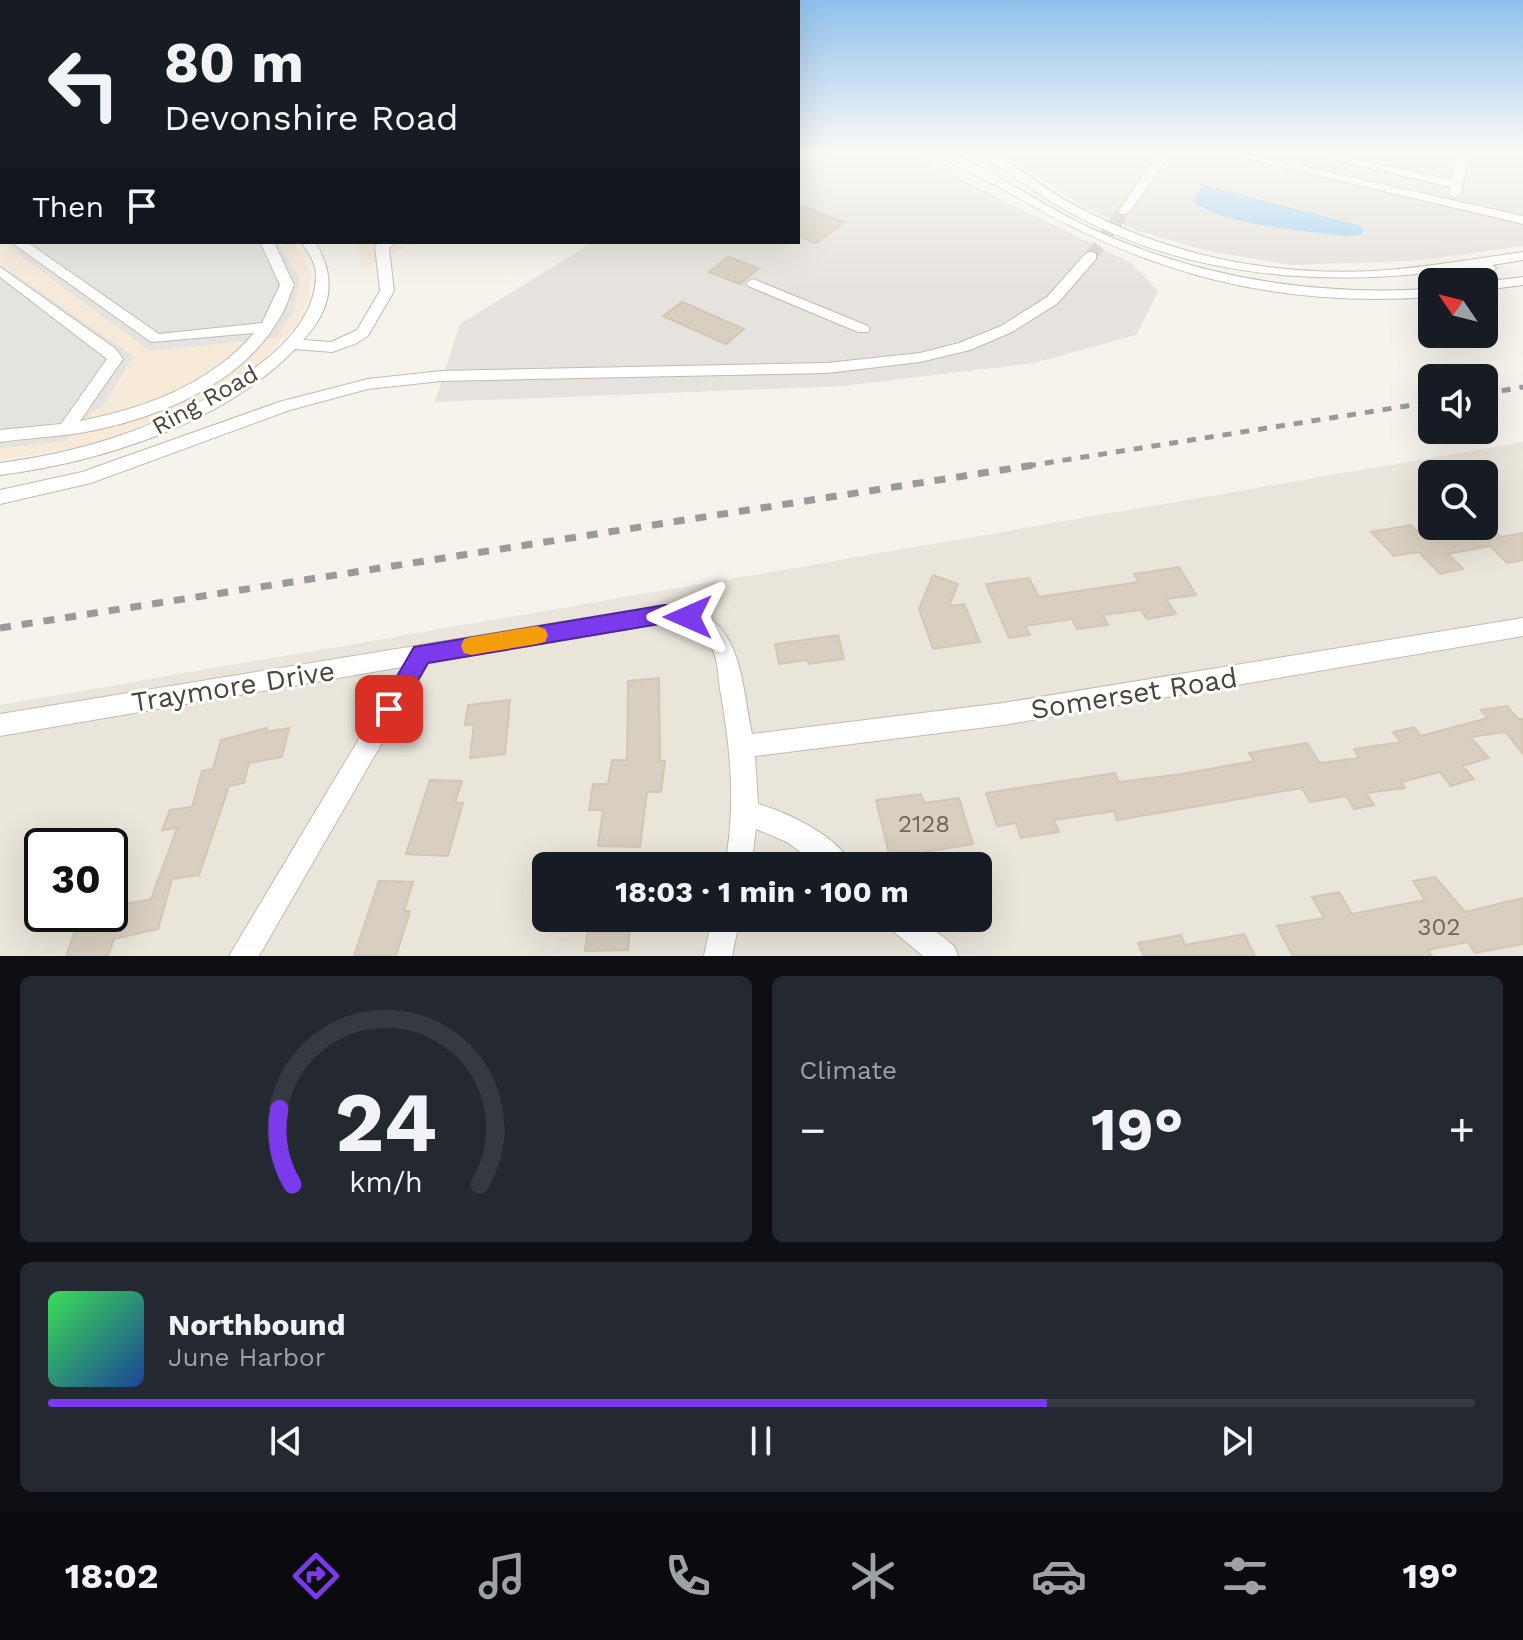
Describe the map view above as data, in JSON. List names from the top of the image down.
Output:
{
  "streets": {
    "street": ["Ring Road", "Traymore Drive", "Somerset Road"]
  },
  "crossings": [
    ["Traymore Drive", "Somerset Road"]
  ],
  "house_numbers": ["2128", "302"],
  "north": "top left",
  "page": {
    "turn": ["80 m", "Devonshire Road"],
    "then": "Then",
    "limit": "30",
    "trip": "18:03 · 1 min · 100 m",
    "tile": "Climate",
    "heat": ["−", "19°", "+"],
    "song": ["Northbound", "June Harbor"],
    "tabs": ["18:02", "19°"],
    "gauge": ["24", "km/h"]
  }
}
